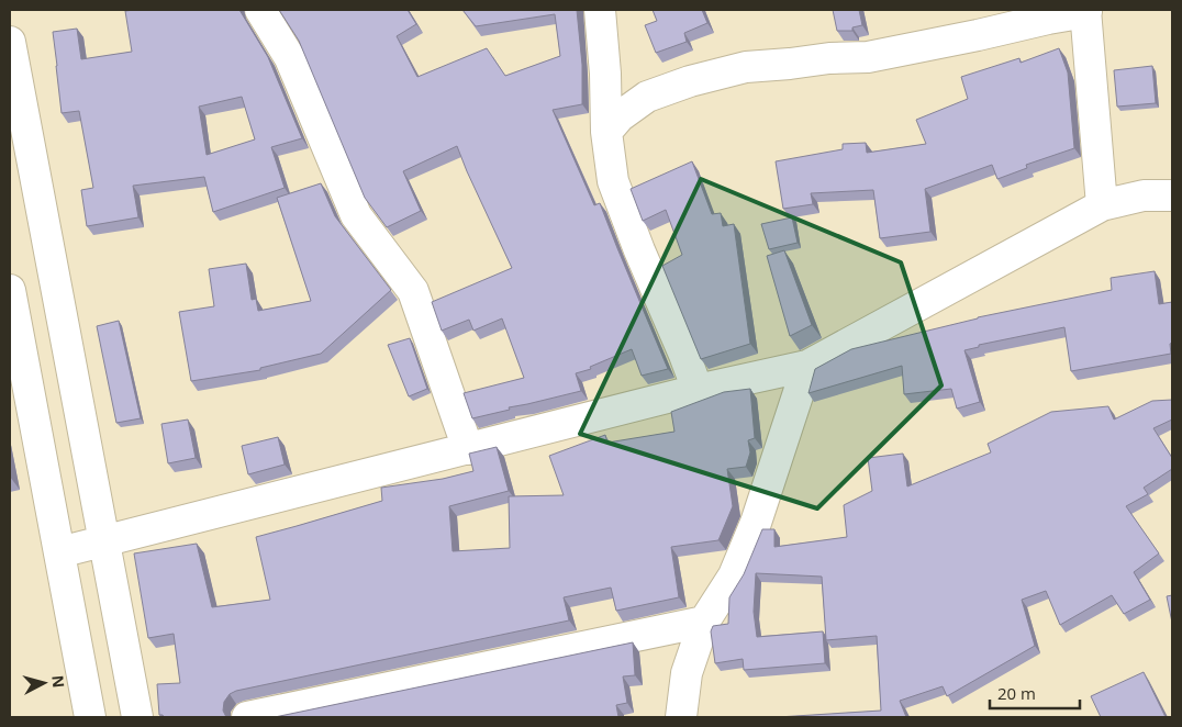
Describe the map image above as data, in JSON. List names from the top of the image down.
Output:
{
  "scale_bar": "20 m",
  "north": "right"
}
